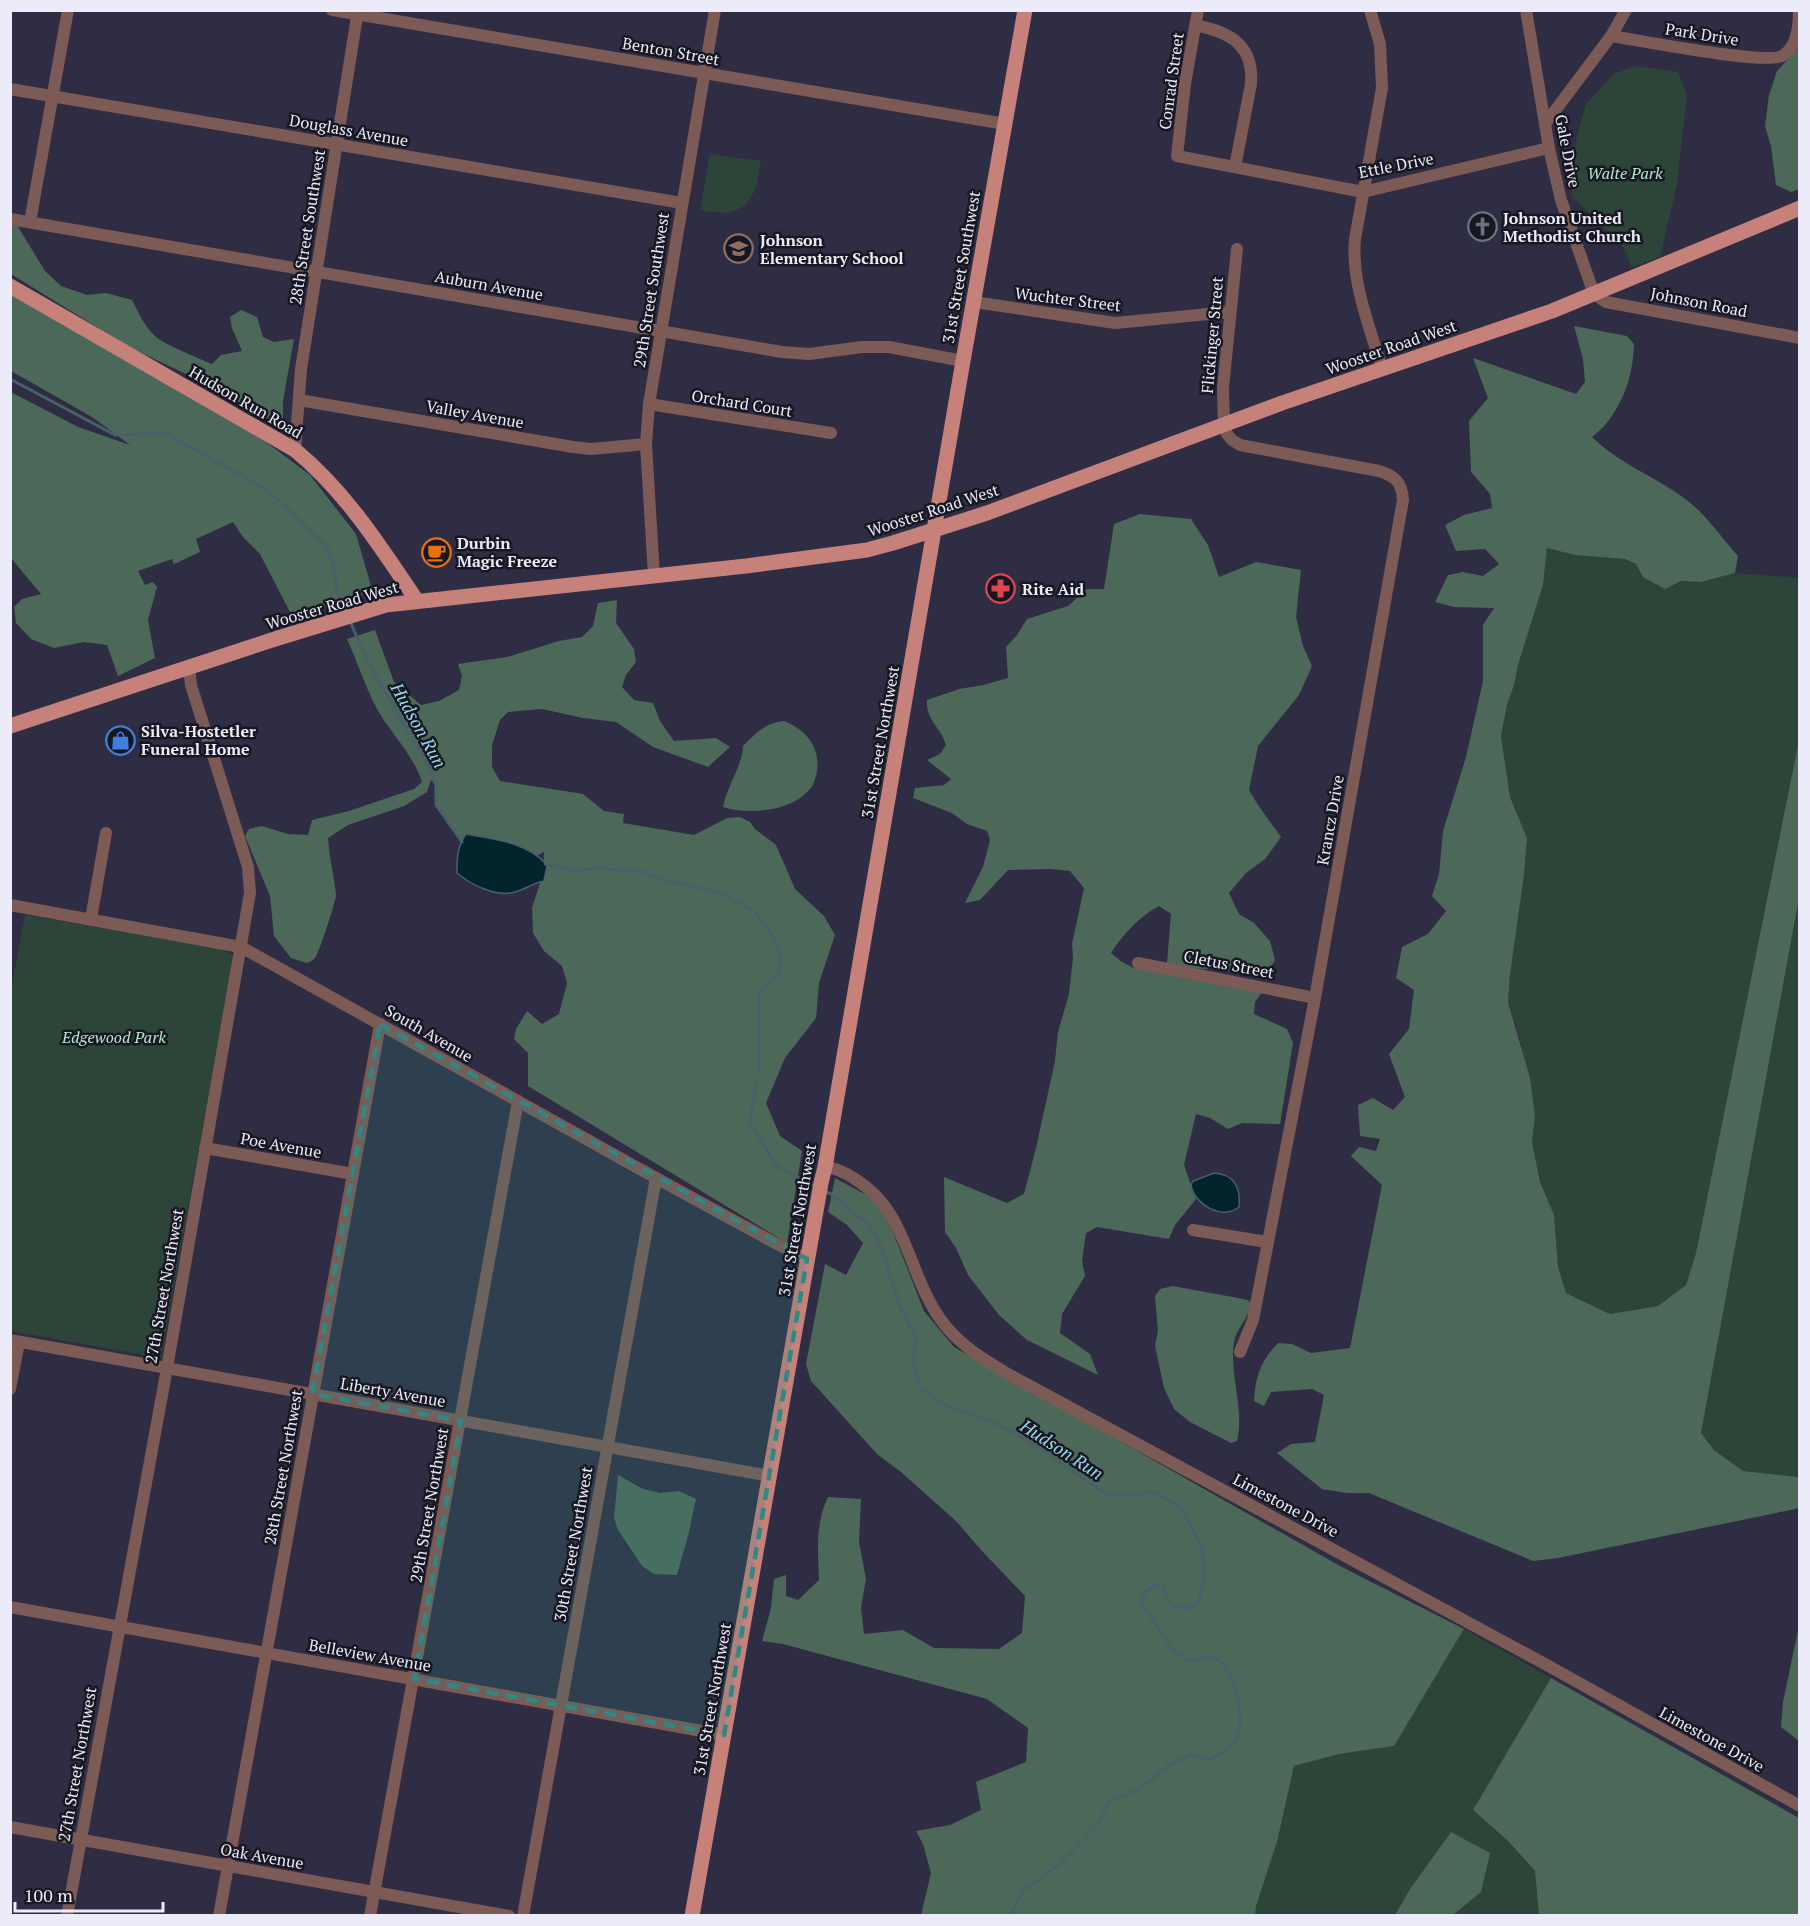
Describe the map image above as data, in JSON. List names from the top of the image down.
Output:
{
  "streets": {
    "main road": [
      "31st Street Southwest",
      "Wooster Road West",
      "Hudson Run Road",
      "31st Street Northwest"
    ],
    "street": [
      "Park Drive",
      "Benton Street",
      "Conrad Street",
      "Douglass Avenue",
      "Gale Drive",
      "Ettle Drive",
      "28th Street Southwest",
      "Auburn Avenue",
      "29th Street Southwest",
      "Wuchter Street",
      "Johnson Road",
      "Flickinger Street",
      "Orchard Court",
      "Valley Avenue",
      "Krancz Drive",
      "Cletus Street",
      "South Avenue",
      "Poe Avenue",
      "27th Street Northwest",
      "Liberty Avenue",
      "28th Street Northwest",
      "29th Street Northwest",
      "Limestone Drive",
      "30th Street Northwest",
      "Belleview Avenue",
      "Oak Avenue"
    ]
  },
  "crossings": [
    ["Benton Street", "28th Street Southwest"],
    ["Benton Street", "31st Street Southwest"],
    ["Benton Street", "29th Street Southwest"],
    ["Conrad Street", "Ettle Drive"],
    ["Douglass Avenue", "28th Street Southwest"],
    ["Douglass Avenue", "29th Street Southwest"],
    ["Gale Drive", "Ettle Drive"],
    ["Gale Drive", "Johnson Road"],
    ["Gale Drive", "Wooster Road West"],
    ["28th Street Southwest", "Auburn Avenue"],
    ["28th Street Southwest", "Hudson Run Road"],
    ["28th Street Southwest", "Valley Avenue"],
    ["31st Street Southwest", "Auburn Avenue"],
    ["31st Street Southwest", "Wuchter Street"],
    ["31st Street Southwest", "Wooster Road West"],
    ["31st Street Southwest", "31st Street Northwest"],
    ["Auburn Avenue", "29th Street Southwest"],
    ["29th Street Southwest", "Wooster Road West"],
    ["29th Street Southwest", "Orchard Court"],
    ["29th Street Southwest", "Valley Avenue"],
    ["Wuchter Street", "Flickinger Street"],
    ["Johnson Road", "Wooster Road West"],
    ["Flickinger Street", "Wooster Road West"],
    ["Flickinger Street", "Krancz Drive"],
    ["Wooster Road West", "Hudson Run Road"],
    ["Wooster Road West", "31st Street Northwest"],
    ["Wooster Road West", "Krancz Drive"],
    ["Wooster Road West", "27th Street Northwest"],
    ["31st Street Northwest", "South Avenue"],
    ["31st Street Northwest", "Liberty Avenue"],
    ["31st Street Northwest", "Limestone Drive"],
    ["31st Street Northwest", "Belleview Avenue"],
    ["Krancz Drive", "Cletus Street"],
    ["South Avenue", "27th Street Northwest"],
    ["South Avenue", "28th Street Northwest"],
    ["South Avenue", "29th Street Northwest"],
    ["South Avenue", "30th Street Northwest"],
    ["Poe Avenue", "27th Street Northwest"],
    ["Poe Avenue", "28th Street Northwest"],
    ["27th Street Northwest", "Liberty Avenue"],
    ["27th Street Northwest", "Belleview Avenue"],
    ["27th Street Northwest", "Oak Avenue"],
    ["Liberty Avenue", "28th Street Northwest"],
    ["Liberty Avenue", "29th Street Northwest"],
    ["Liberty Avenue", "30th Street Northwest"],
    ["28th Street Northwest", "Belleview Avenue"],
    ["28th Street Northwest", "Oak Avenue"],
    ["29th Street Northwest", "Belleview Avenue"],
    ["29th Street Northwest", "Oak Avenue"],
    ["30th Street Northwest", "Belleview Avenue"]
  ],
  "water": ["Hudson Run"],
  "parks": ["Walte Park", "Edgewood Park"],
  "places": {
    "church": ["Johnson United Methodist Church"],
    "school or university": ["Johnson Elementary School"],
    "cafe": ["Durbin Magic Freeze"],
    "pharmacy": ["Rite Aid"],
    "shop": ["Silva-Hostetler Funeral Home"]
  },
  "scale_bar": "100 m"
}
